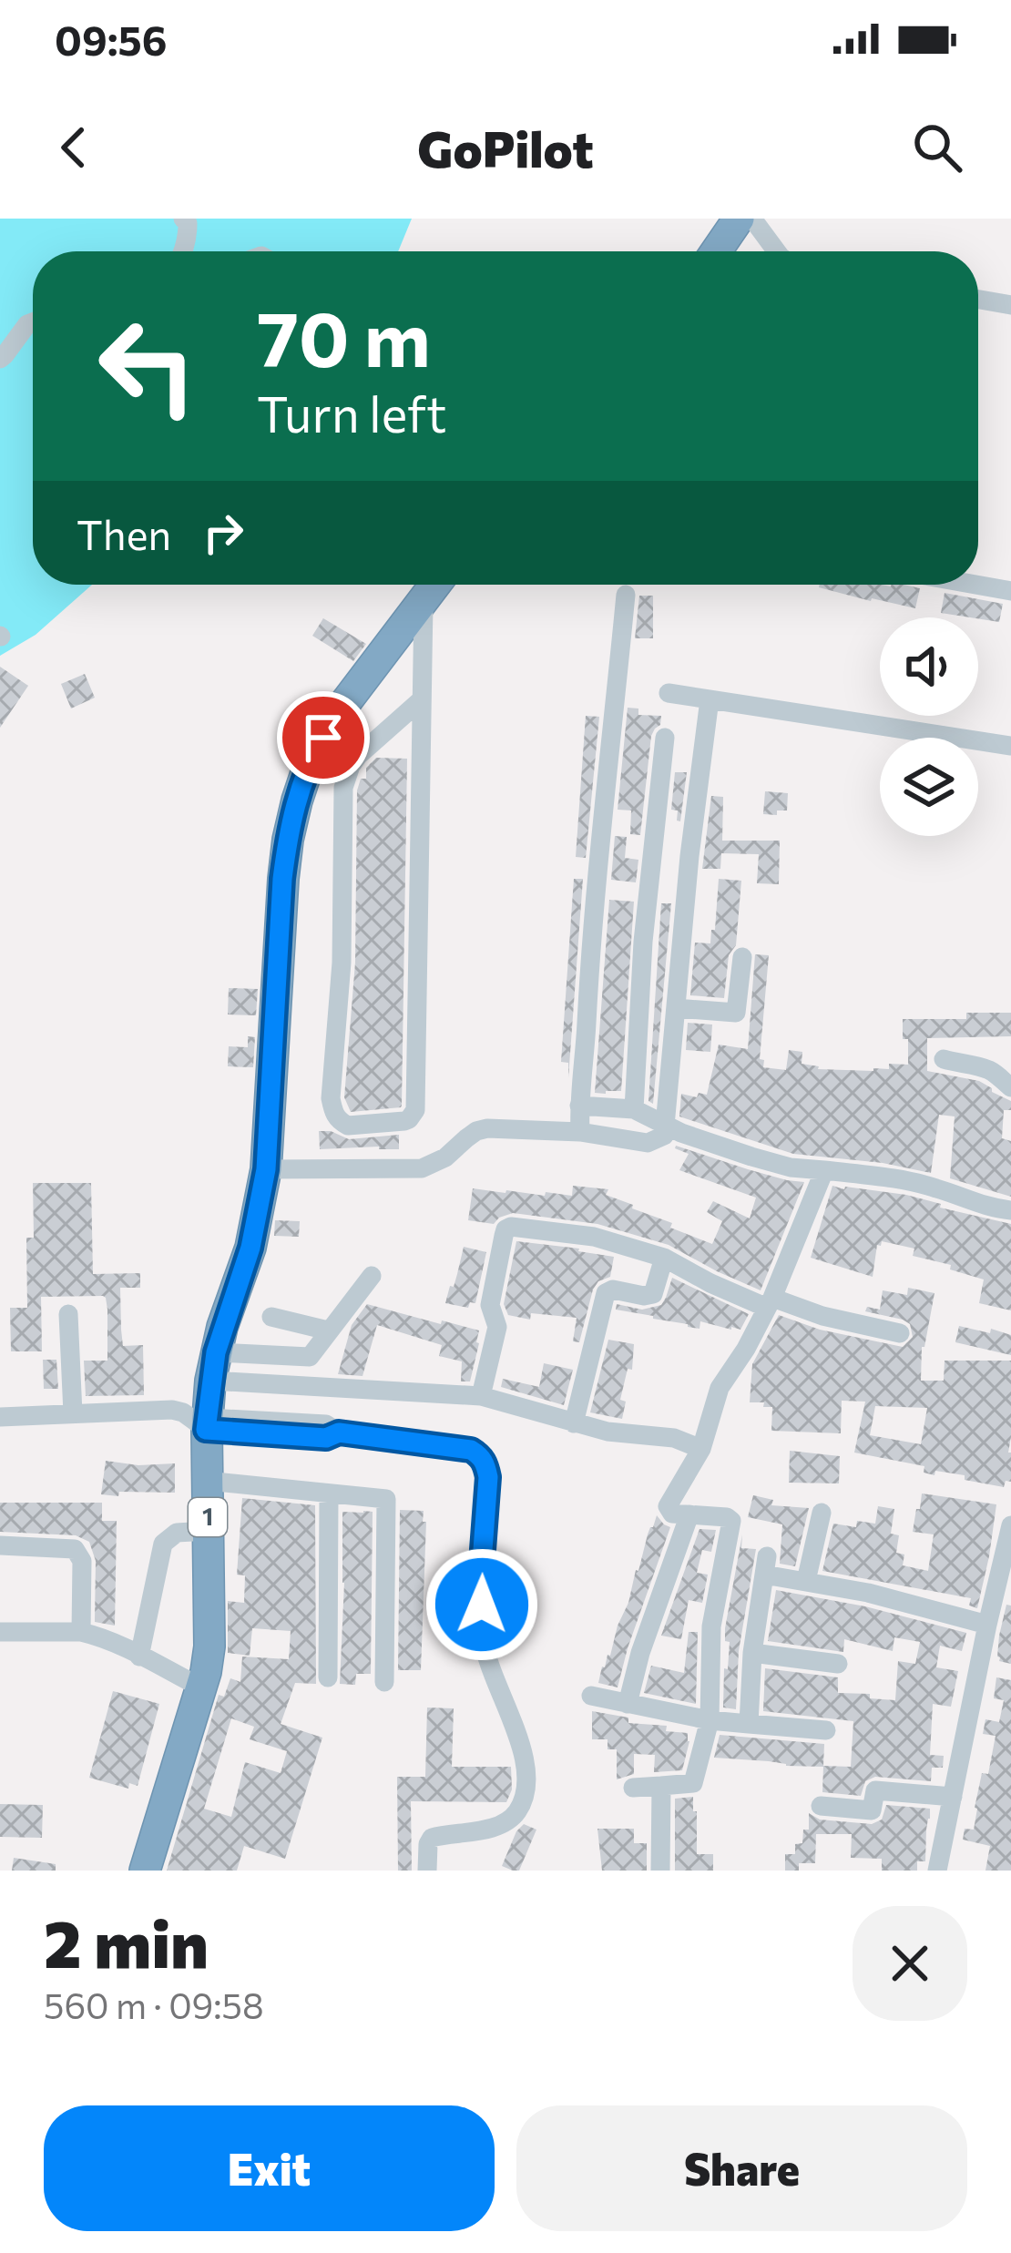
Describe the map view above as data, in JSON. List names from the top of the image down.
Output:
{
  "streets": {
    "highway": ["1"]
  },
  "page": {
    "status": "09:56",
    "header": "GoPilot",
    "turn": ["70 m", "Turn left"],
    "then": "Then",
    "heading": ["2 min", "560 m · 09:58"],
    "buttons": ["Exit", "Share"]
  }
}
